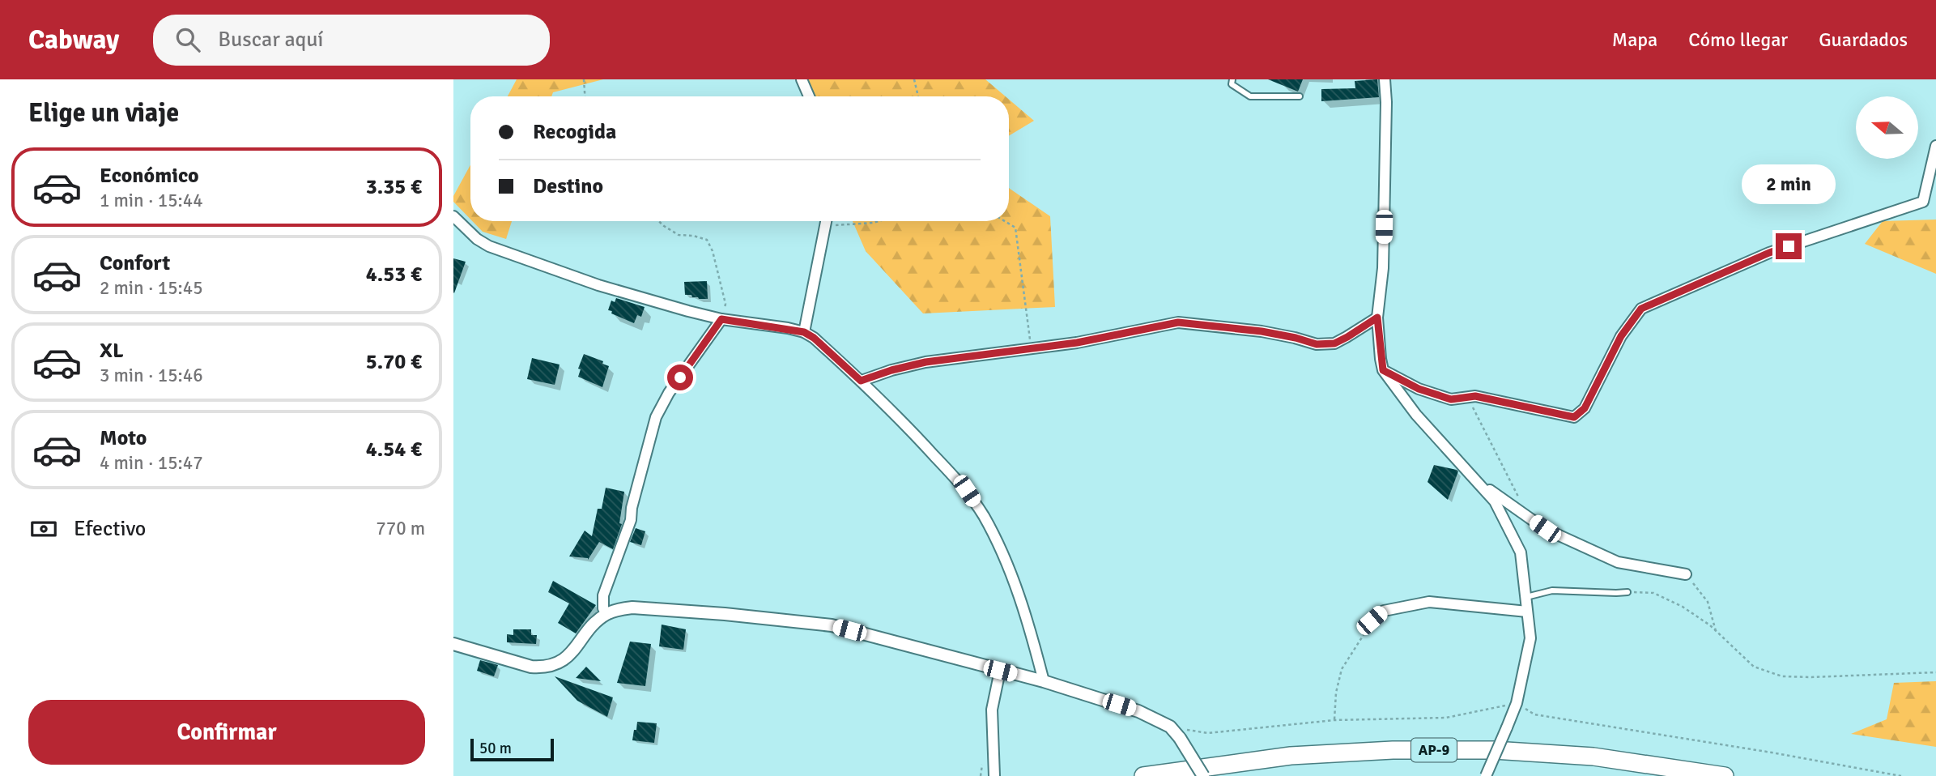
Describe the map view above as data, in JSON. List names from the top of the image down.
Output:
{
  "streets": {
    "highway": ["AP-9"]
  },
  "scale_bar": "50 m",
  "north": "left",
  "page": {
    "header": "Cabway",
    "search": "Buscar aquí",
    "nav": ["Mapa", "Cómo llegar", "Guardados"],
    "heading": "Elige un viaje",
    "banner": ["Recogida", "Destino"],
    "list": [
      {
        "name": "Económico",
        "note": "1 min · 15:44",
        "value": "3.35 €"
      },
      {
        "name": "Confort",
        "note": "2 min · 15:45",
        "value": "4.53 €"
      },
      {
        "name": "XL",
        "note": "3 min · 15:46",
        "value": "5.70 €"
      },
      {
        "name": "Moto",
        "note": "4 min · 15:47",
        "value": "4.54 €"
      }
    ],
    "bubble": "2 min",
    "pay": ["Efectivo", "770 m"],
    "buttons": "Confirmar",
    "scale": "50 m"
  }
}
